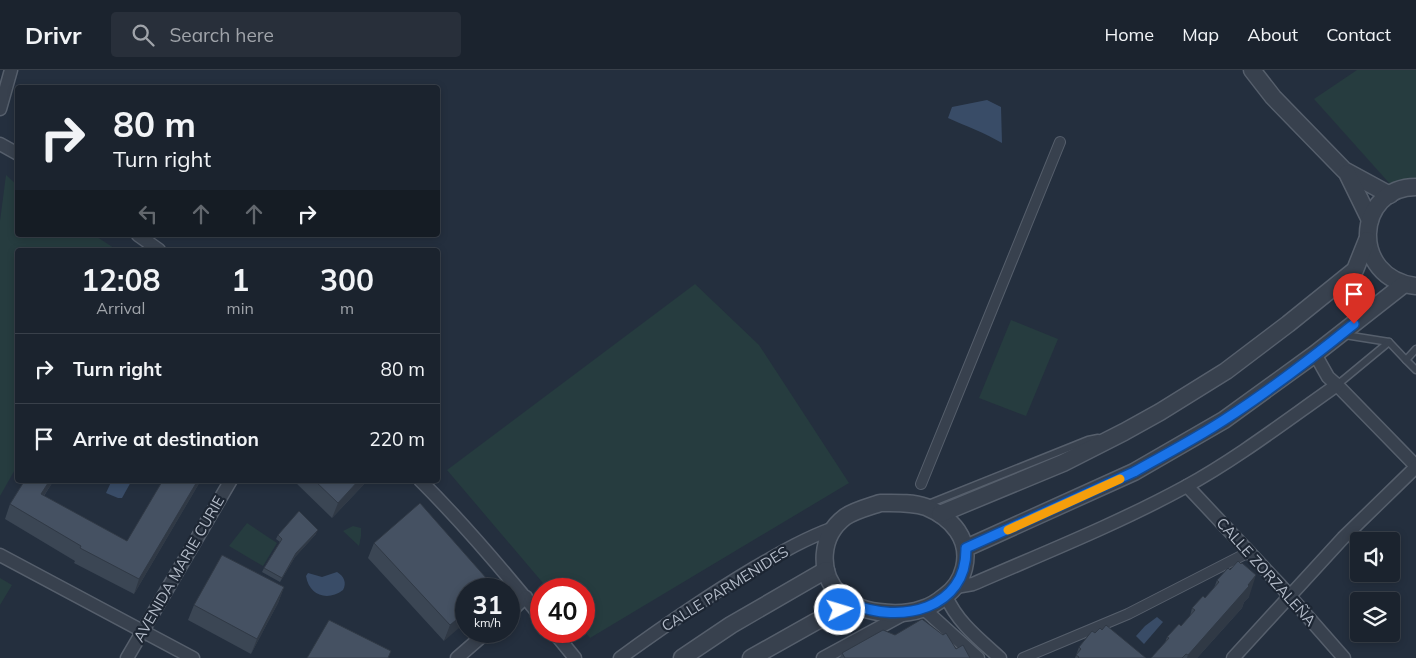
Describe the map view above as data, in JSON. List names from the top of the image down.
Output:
{
  "streets": {
    "street": ["AVENIDA MARIE CURIE", "CALLE ZORZALEÑA", "CALLE PARMENIDES"]
  },
  "page": {
    "header": "Drivr",
    "search": "Search here",
    "nav": [
      "Home",
      "Map",
      "About",
      "Contact"
    ],
    "turn": ["80 m", "Turn right"],
    "eta": [
      "12:08",
      "Arrival",
      "1",
      "min",
      "300",
      "m"
    ],
    "list": [
      {
        "name": "Turn right",
        "value": "80 m"
      },
      {
        "name": "Arrive at destination",
        "value": "220 m"
      }
    ],
    "speed": "31 km/h",
    "limit": "40"
  }
}
